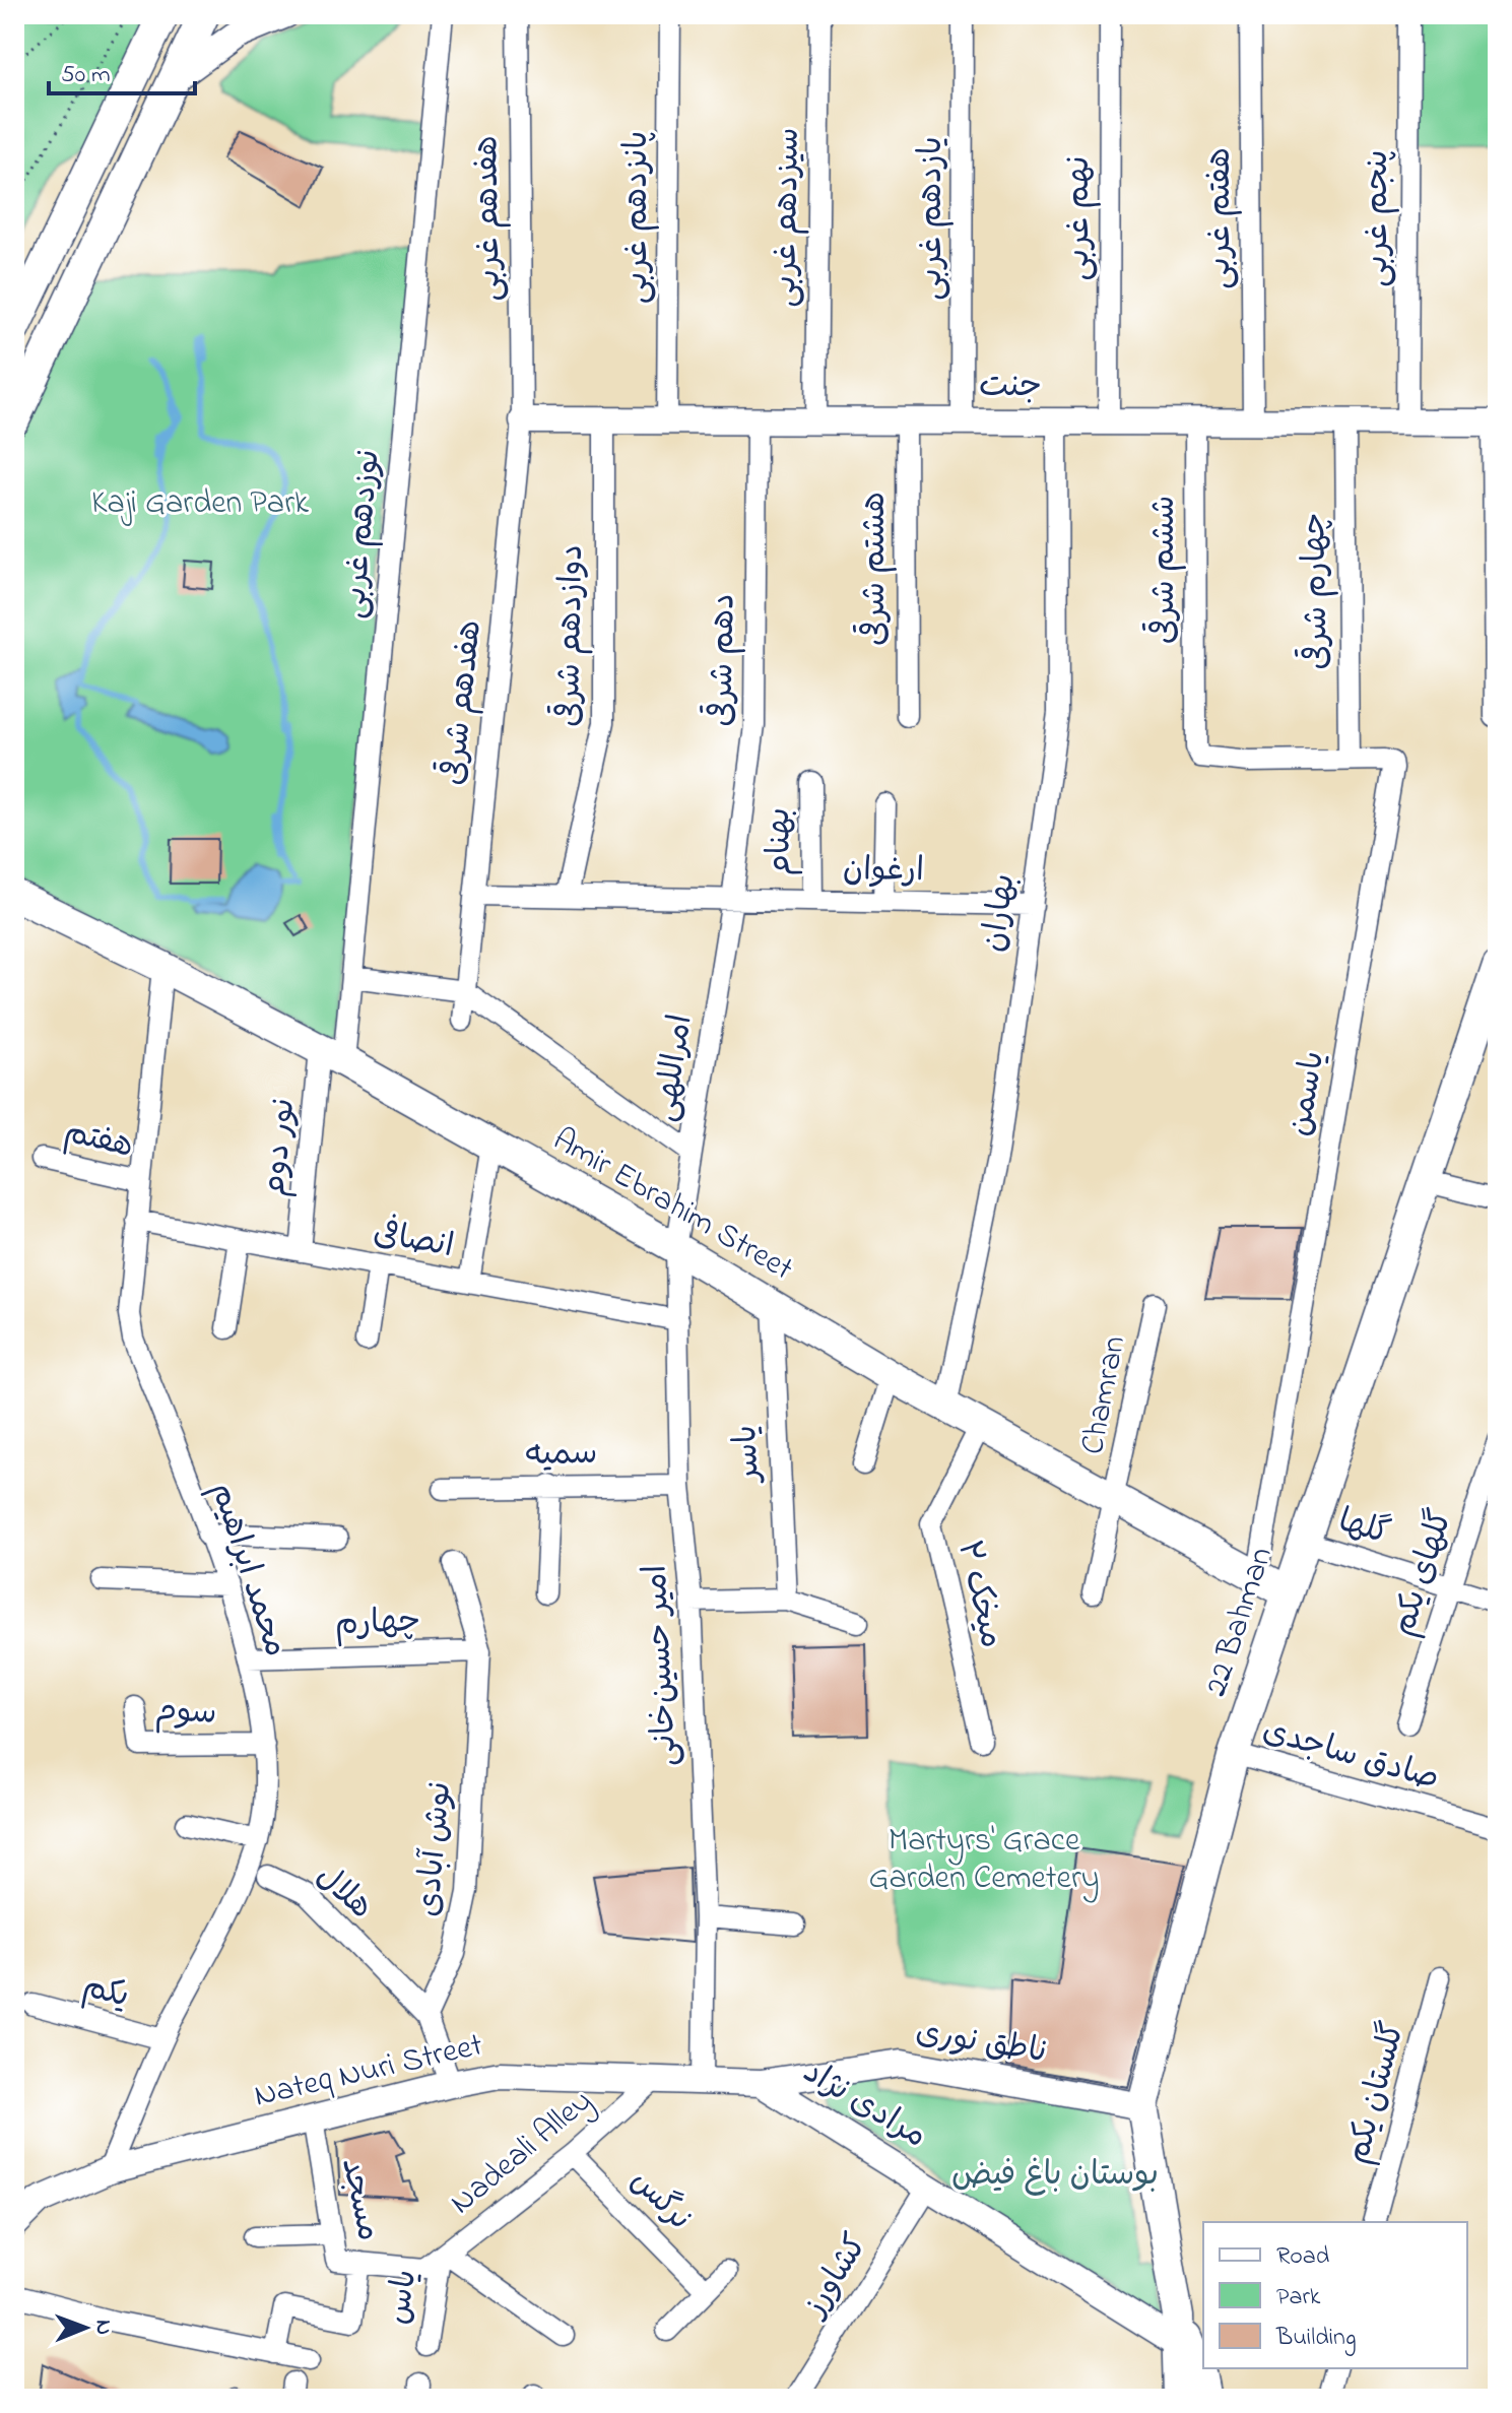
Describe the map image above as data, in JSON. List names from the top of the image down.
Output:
{
  "streets": {
    "main road": ["Amir Ebrahim Street", "22 Bahman"],
    "street": [
      "پانزدهم غربی",
      "سیزدهم غربی",
      "هفدهم غربی",
      "یازدهم غربی",
      "نهم غربی",
      "هفتم غربی",
      "پنجم غربی",
      "جنت",
      "نوزدهم غربی",
      "هشتم شرقی",
      "ششم شرقی",
      "چهارم شرقی",
      "دوازدهم شرقی",
      "دهم شرقی",
      "هفدهم شرقی",
      "بهنام",
      "ارغوان",
      "بهاران",
      "امراللهی",
      "یاسمن",
      "هفتم",
      "نور دوم",
      "انصافی",
      "Chamran",
      "یاسر",
      "سمیه",
      "گلها",
      "محمد ابراهیم",
      "گلهای یکم",
      "میخک ۲",
      "چهارم",
      "امیر حسین‌خانی",
      "سوم",
      "صادق ساجدی",
      "نوش آبادی",
      "هلال",
      "یکم",
      "ناطق نوری",
      "Nateq Nuri Street",
      "گلستان یکم",
      "مرادی نژاد",
      "Nadeali Alley",
      "مسجد",
      "نرگس",
      "کشاورز",
      "یاس"
    ]
  },
  "crossings": [
    ["پانزدهم غربی", "جنت"],
    ["سیزدهم غربی", "جنت"],
    ["هفدهم غربی", "جنت"],
    ["هفدهم غربی", "هفدهم شرقی"],
    ["یازدهم غربی", "جنت"],
    ["نهم غربی", "جنت"],
    ["هفتم غربی", "جنت"],
    ["پنجم غربی", "جنت"],
    ["جنت", "هشتم شرقی"],
    ["جنت", "ششم شرقی"],
    ["جنت", "چهارم شرقی"],
    ["جنت", "دوازدهم شرقی"],
    ["جنت", "دهم شرقی"],
    ["جنت", "هفدهم شرقی"],
    ["جنت", "بهاران"],
    ["نوزدهم غربی", "نور دوم"],
    ["نوزدهم غربی", "Amir Ebrahim Street"],
    ["ششم شرقی", "یاسمن"],
    ["چهارم شرقی", "یاسمن"],
    ["دوازدهم شرقی", "ارغوان"],
    ["دهم شرقی", "ارغوان"],
    ["دهم شرقی", "امراللهی"],
    ["هفدهم شرقی", "ارغوان"],
    ["بهنام", "ارغوان"],
    ["ارغوان", "بهاران"],
    ["ارغوان", "امراللهی"],
    ["بهاران", "Amir Ebrahim Street"],
    ["امراللهی", "Amir Ebrahim Street"],
    ["امراللهی", "امیر حسین‌خانی"],
    ["یاسمن", "Amir Ebrahim Street"],
    ["هفتم", "محمد ابراهیم"],
    ["نور دوم", "Amir Ebrahim Street"],
    ["نور دوم", "انصافی"],
    ["Amir Ebrahim Street", "Chamran"],
    ["Amir Ebrahim Street", "یاسر"],
    ["Amir Ebrahim Street", "محمد ابراهیم"],
    ["Amir Ebrahim Street", "میخک ۲"],
    ["Amir Ebrahim Street", "22 Bahman"],
    ["Amir Ebrahim Street", "امیر حسین‌خانی"],
    ["انصافی", "محمد ابراهیم"],
    ["انصافی", "امیر حسین‌خانی"],
    ["سمیه", "امیر حسین‌خانی"],
    ["گلها", "گلهای یکم"],
    ["گلها", "22 Bahman"],
    ["محمد ابراهیم", "چهارم"],
    ["محمد ابراهیم", "سوم"],
    ["محمد ابراهیم", "یکم"],
    ["محمد ابراهیم", "Nateq Nuri Street"],
    ["22 Bahman", "صادق ساجدی"],
    ["22 Bahman", "ناطق نوری"],
    ["22 Bahman", "مرادی نژاد"],
    ["چهارم", "نوش آبادی"],
    ["امیر حسین‌خانی", "Nateq Nuri Street"],
    ["نوش آبادی", "هلال"],
    ["هلال", "Nateq Nuri Street"],
    ["ناطق نوری", "Nateq Nuri Street"],
    ["ناطق نوری", "مرادی نژاد"],
    ["Nateq Nuri Street", "مرادی نژاد"],
    ["Nateq Nuri Street", "Nadeali Alley"],
    ["Nateq Nuri Street", "مسجد"],
    ["مرادی نژاد", "کشاورز"],
    ["Nadeali Alley", "مسجد"],
    ["Nadeali Alley", "نرگس"],
    ["Nadeali Alley", "یاس"],
    ["مسجد", "یاس"]
  ],
  "parks": ["Kaji Garden Park", "Martyrs' Grace Garden Cemetery", "بوستان باغ فیض"],
  "legend": ["Road", "Park", "Building"],
  "scale_bar": "50 m",
  "north": "right"
}
